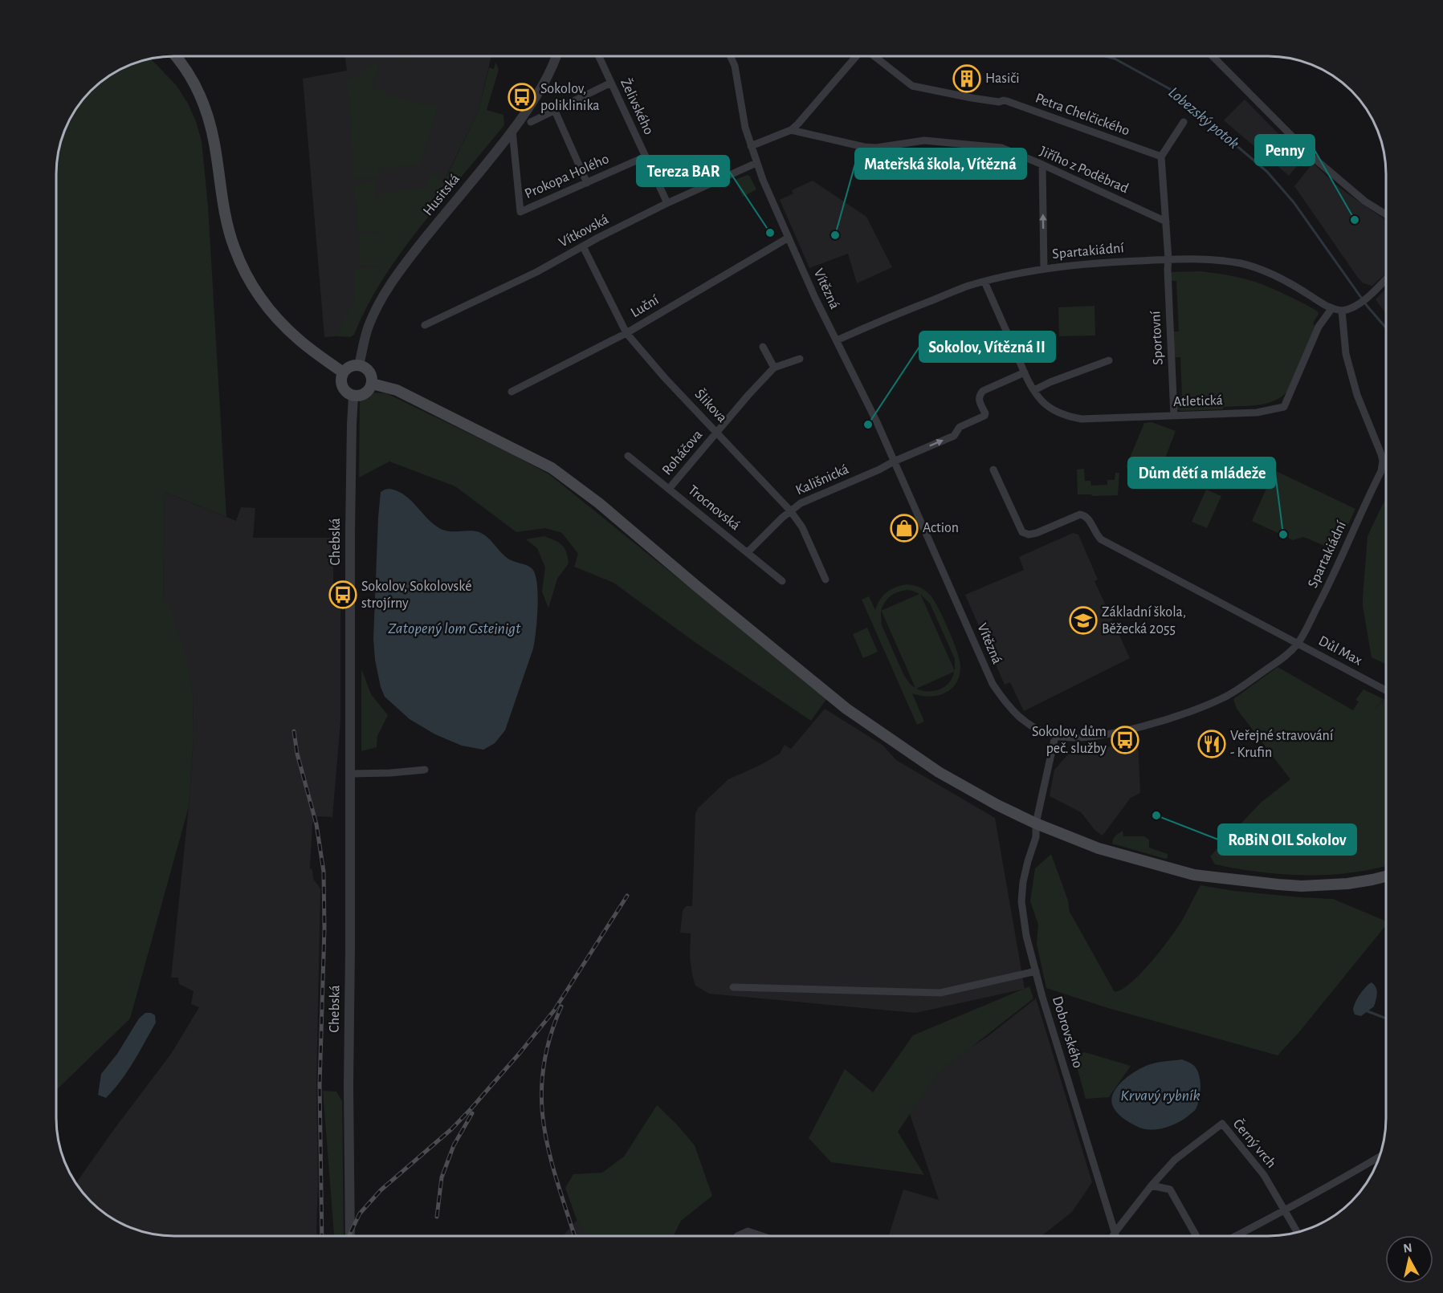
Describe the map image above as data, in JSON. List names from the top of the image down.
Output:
{
  "streets": {
    "street": [
      "Želivského",
      "Petra Chelčického",
      "Jiřího z Poděbrad",
      "Prokopa Holého",
      "Husitská",
      "Vítkovská",
      "Spartakiádní",
      "Vítězná",
      "Luční",
      "Sportovní",
      "Atletická",
      "Šlikova",
      "Roháčova",
      "Kališnická",
      "Trocnovská",
      "Chebská",
      "Důl Max",
      "Dobrovského",
      "Černý vrch"
    ]
  },
  "crossings": [
    ["Želivského", "Prokopa Holého"],
    ["Želivského", "Vítkovská"],
    ["Petra Chelčického", "Sportovní"],
    ["Jiřího z Poděbrad", "Sportovní"],
    ["Prokopa Holého", "Husitská"],
    ["Husitská", "Chebská"],
    ["Vítkovská", "Vítězná"],
    ["Vítkovská", "Šlikova"],
    ["Spartakiádní", "Vítězná"],
    ["Spartakiádní", "Sportovní"],
    ["Spartakiádní", "Atletická"],
    ["Spartakiádní", "Důl Max"],
    ["Vítězná", "Luční"],
    ["Vítězná", "Kališnická"],
    ["Vítězná", "Důl Max"],
    ["Vítězná", "Dobrovského"],
    ["Luční", "Šlikova"],
    ["Sportovní", "Atletická"],
    ["Šlikova", "Roháčova"],
    ["Šlikova", "Kališnická"],
    ["Roháčova", "Trocnovská"],
    ["Kališnická", "Trocnovská"],
    ["Dobrovského", "Černý vrch"]
  ],
  "water": ["Lobezský potok", "Zatopený lom Gsteinigt", "Krvavý rybník"],
  "places": {
    "building": ["Hasiči"],
    "bus stop": ["Sokolov, poliklinika", "Sokolov, Sokolovské strojírny", "Sokolov, dům peč. služby"],
    "other": [
      "Penny",
      "Tereza BAR",
      "Mateřská škola, Vítězná",
      "Sokolov, Vítězná II",
      "Dům dětí a mládeže",
      "RoBiN OIL Sokolov"
    ],
    "shop": ["Action"],
    "school or university": ["Základní škola, Běžecká 2055"],
    "restaurant": ["Veřejné stravování - Krufin"]
  },
  "north": "top"
}
